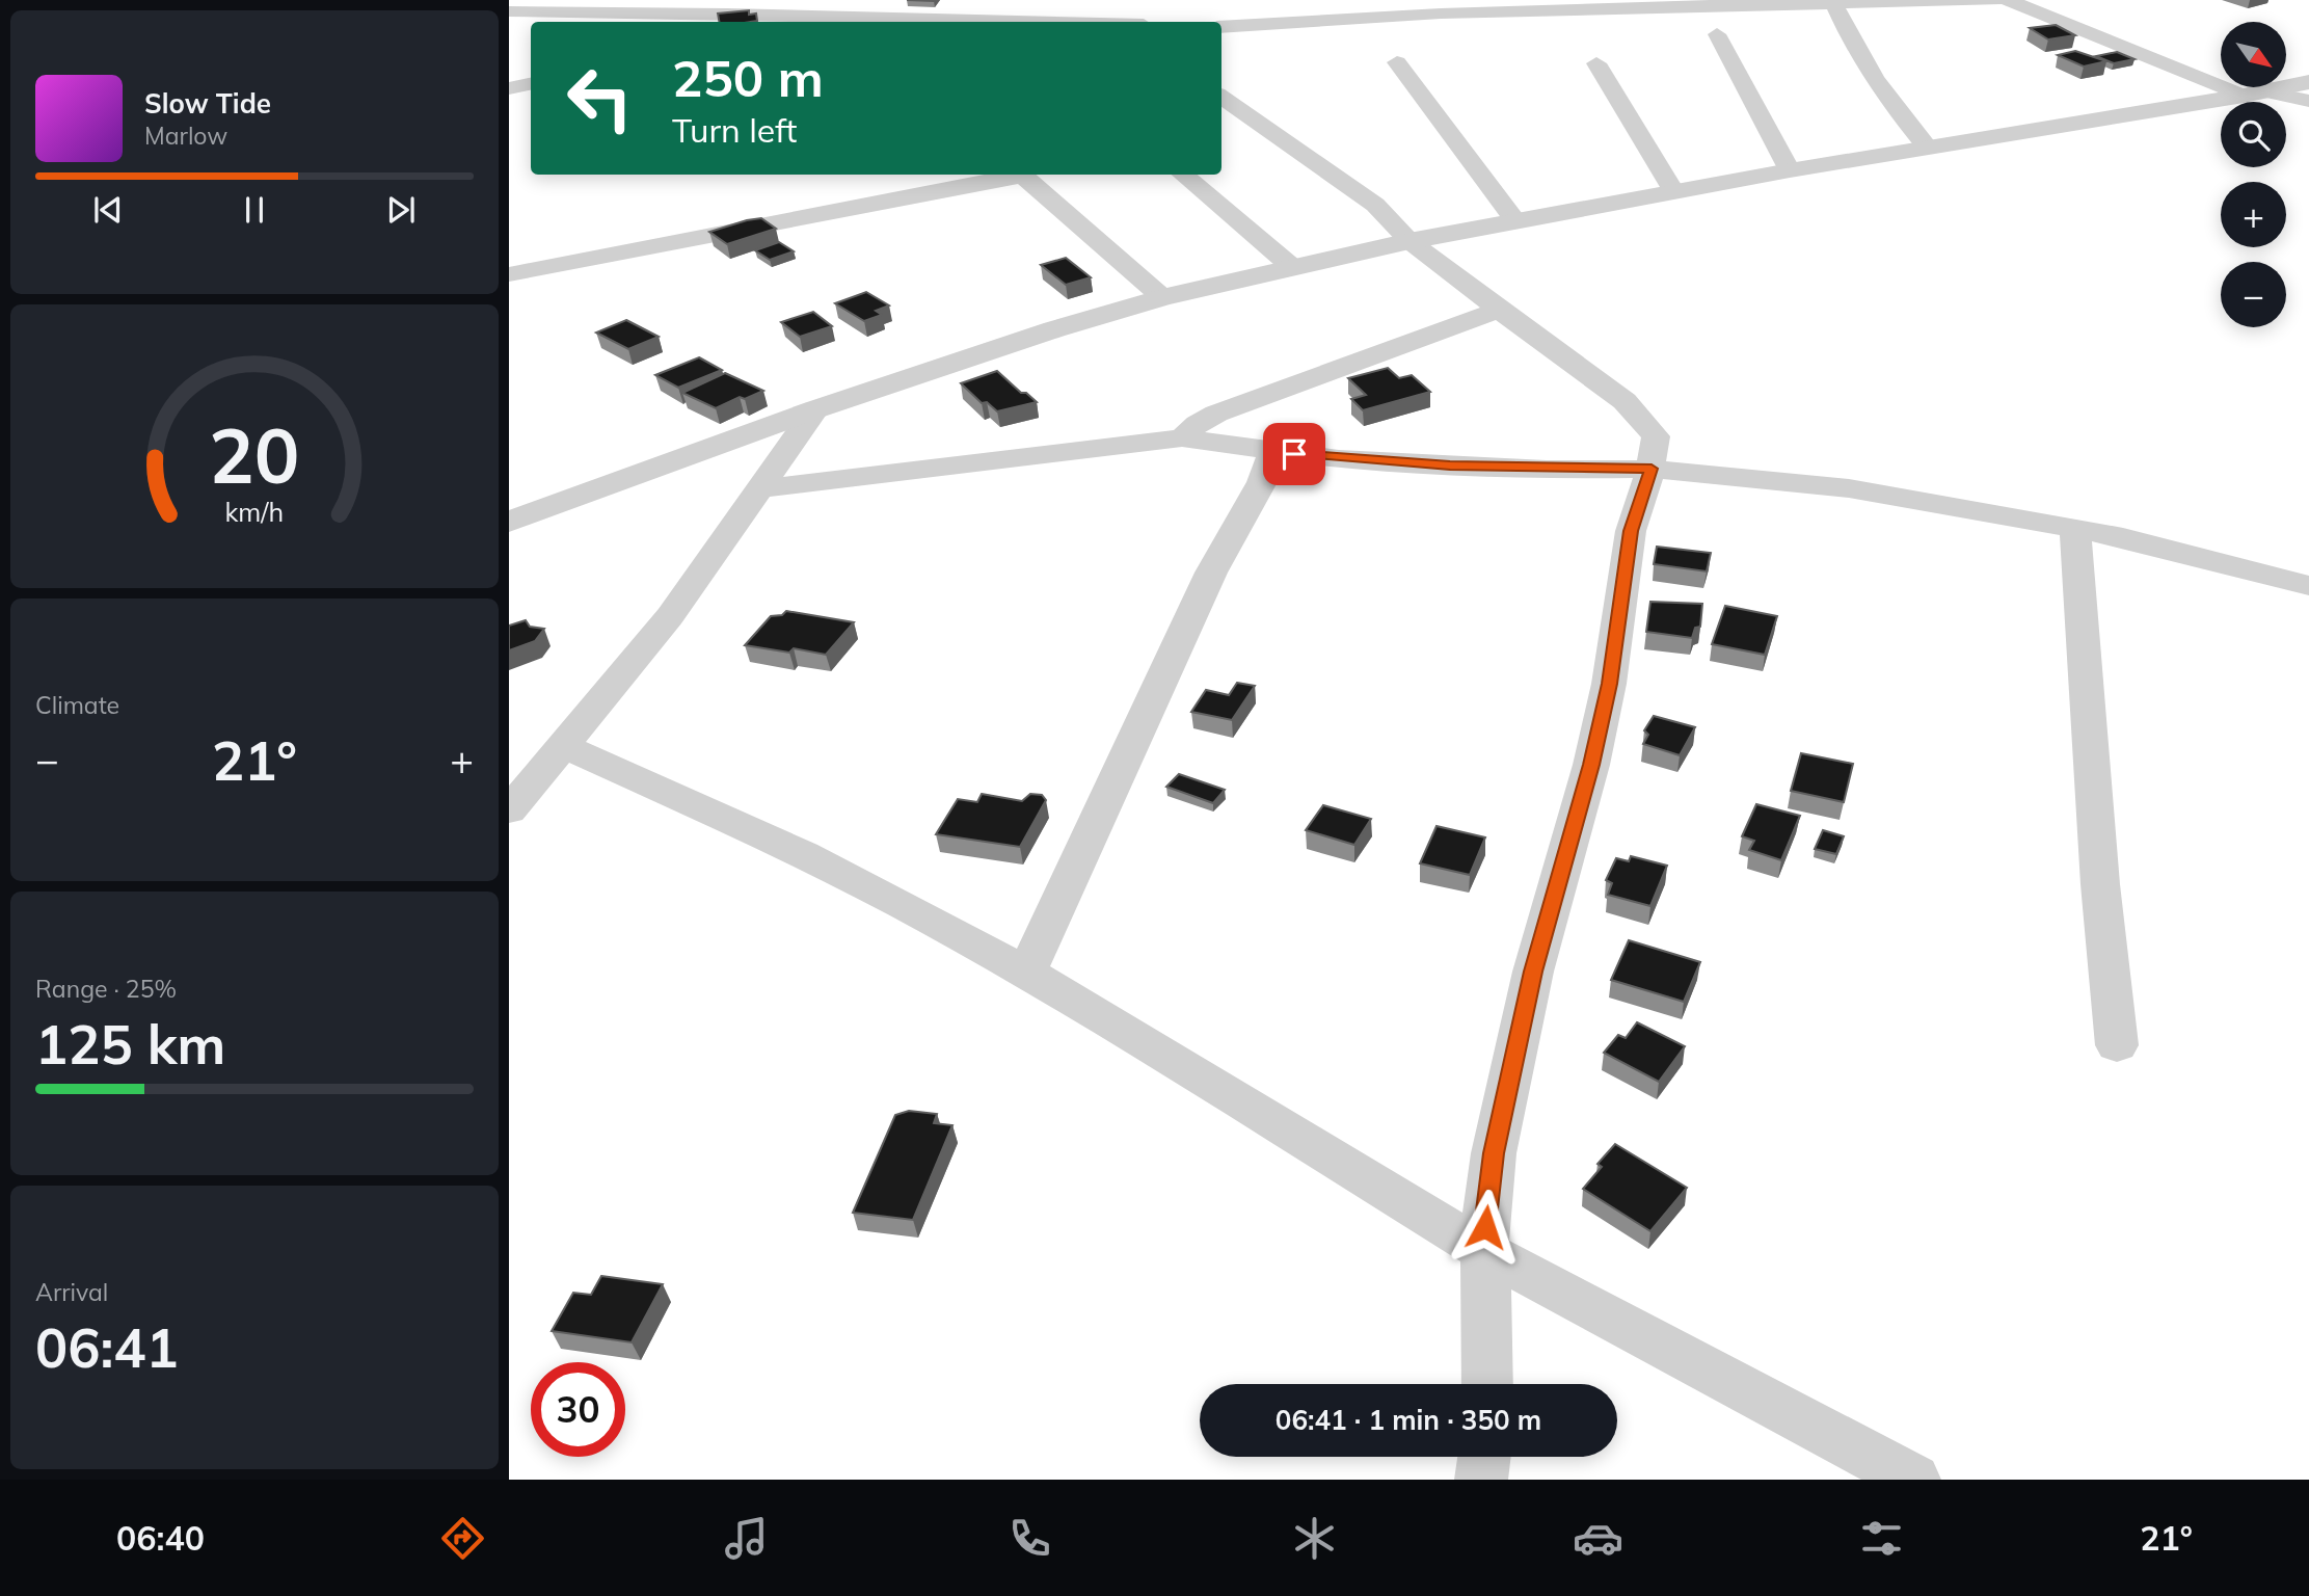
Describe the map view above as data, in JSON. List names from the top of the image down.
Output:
{
  "north": "bottom right",
  "page": {
    "map_buttons": ["+", "−"],
    "turn": ["250 m", "Turn left"],
    "song": ["Slow Tide", "Marlow"],
    "tile": [
      "Climate",
      ["Range · 25%", "125 km"],
      ["Arrival", "06:41"]
    ],
    "heat": ["−", "21°", "+"],
    "limit": "30",
    "trip": "06:41 · 1 min · 350 m",
    "tabs": ["06:40", "21°"],
    "gauge": ["20", "km/h"]
  }
}
